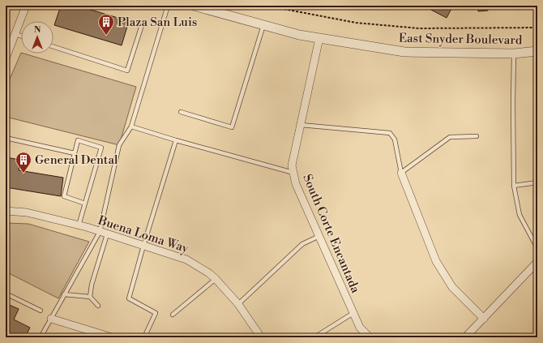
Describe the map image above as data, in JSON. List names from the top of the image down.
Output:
{
  "streets": {
    "street": ["East Snyder Boulevard", "South Corte Encantada", "Buena Loma Way"]
  },
  "crossings": [
    ["East Snyder Boulevard", "South Corte Encantada"]
  ],
  "places": {
    "building": ["Plaza San Luis", "General Dental"]
  },
  "north": "top"
}
